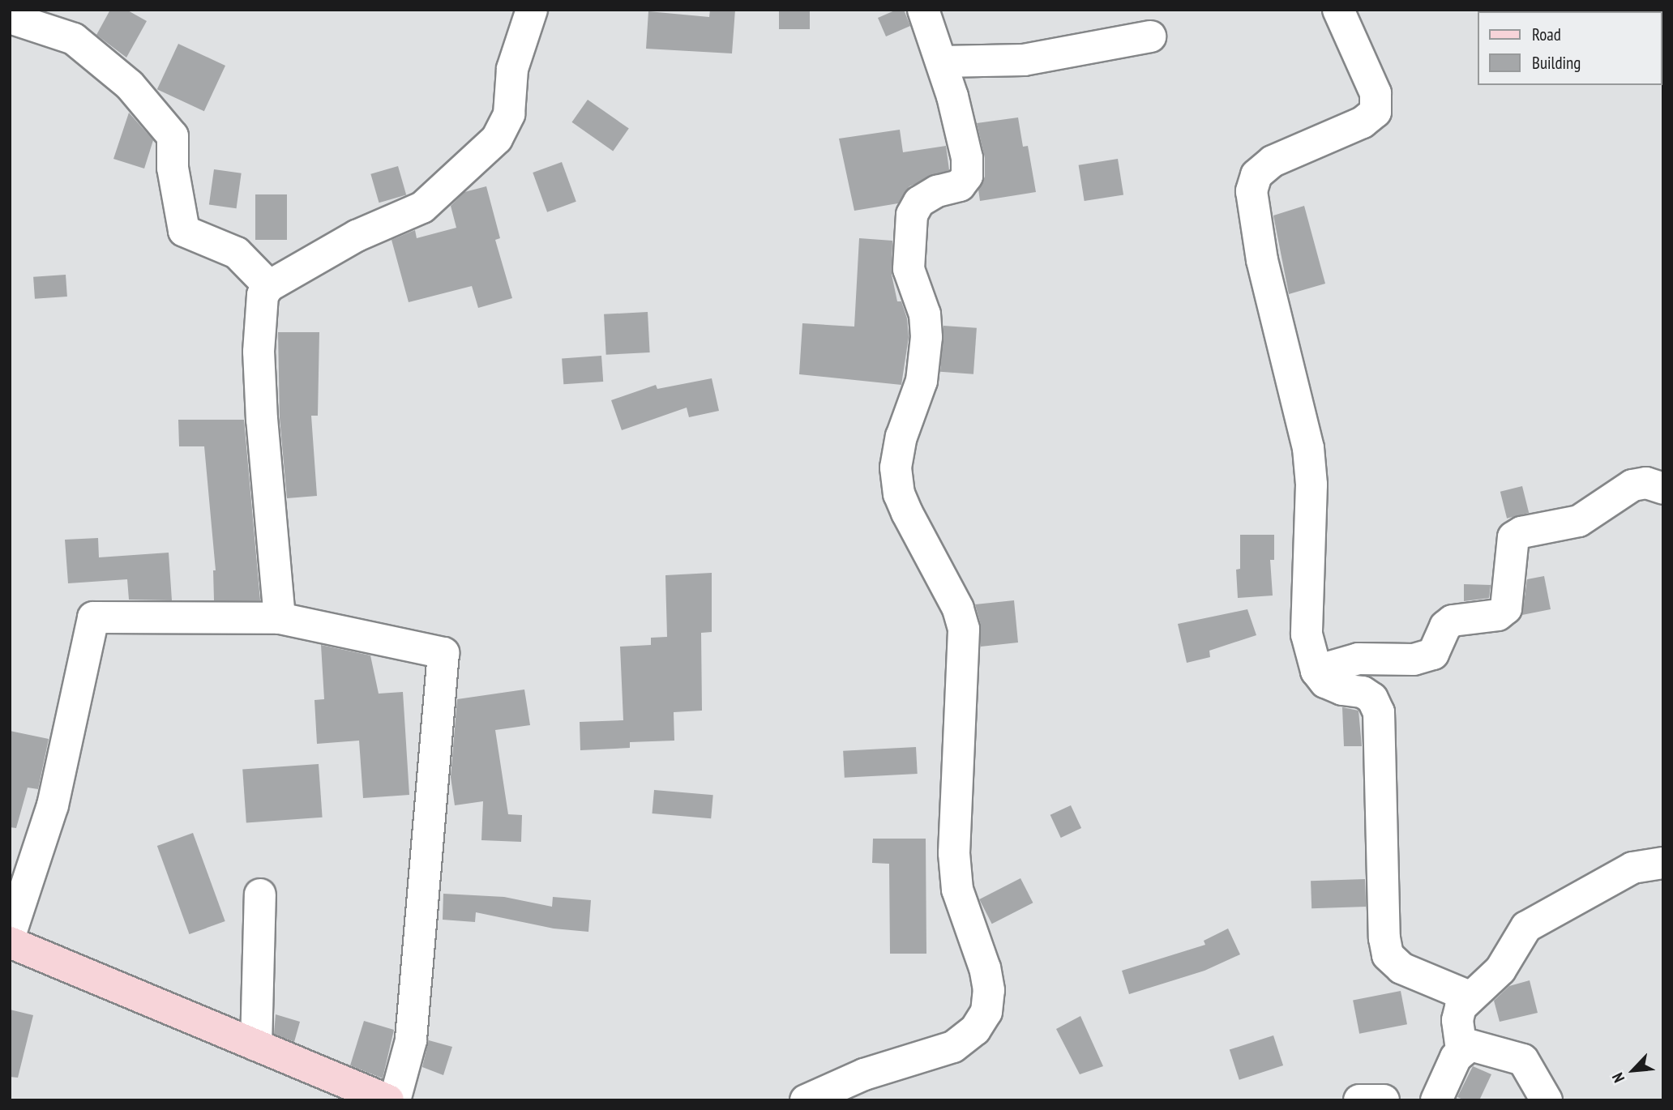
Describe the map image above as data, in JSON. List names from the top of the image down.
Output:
{
  "legend": ["Road", "Building"],
  "north": "bottom left"
}
